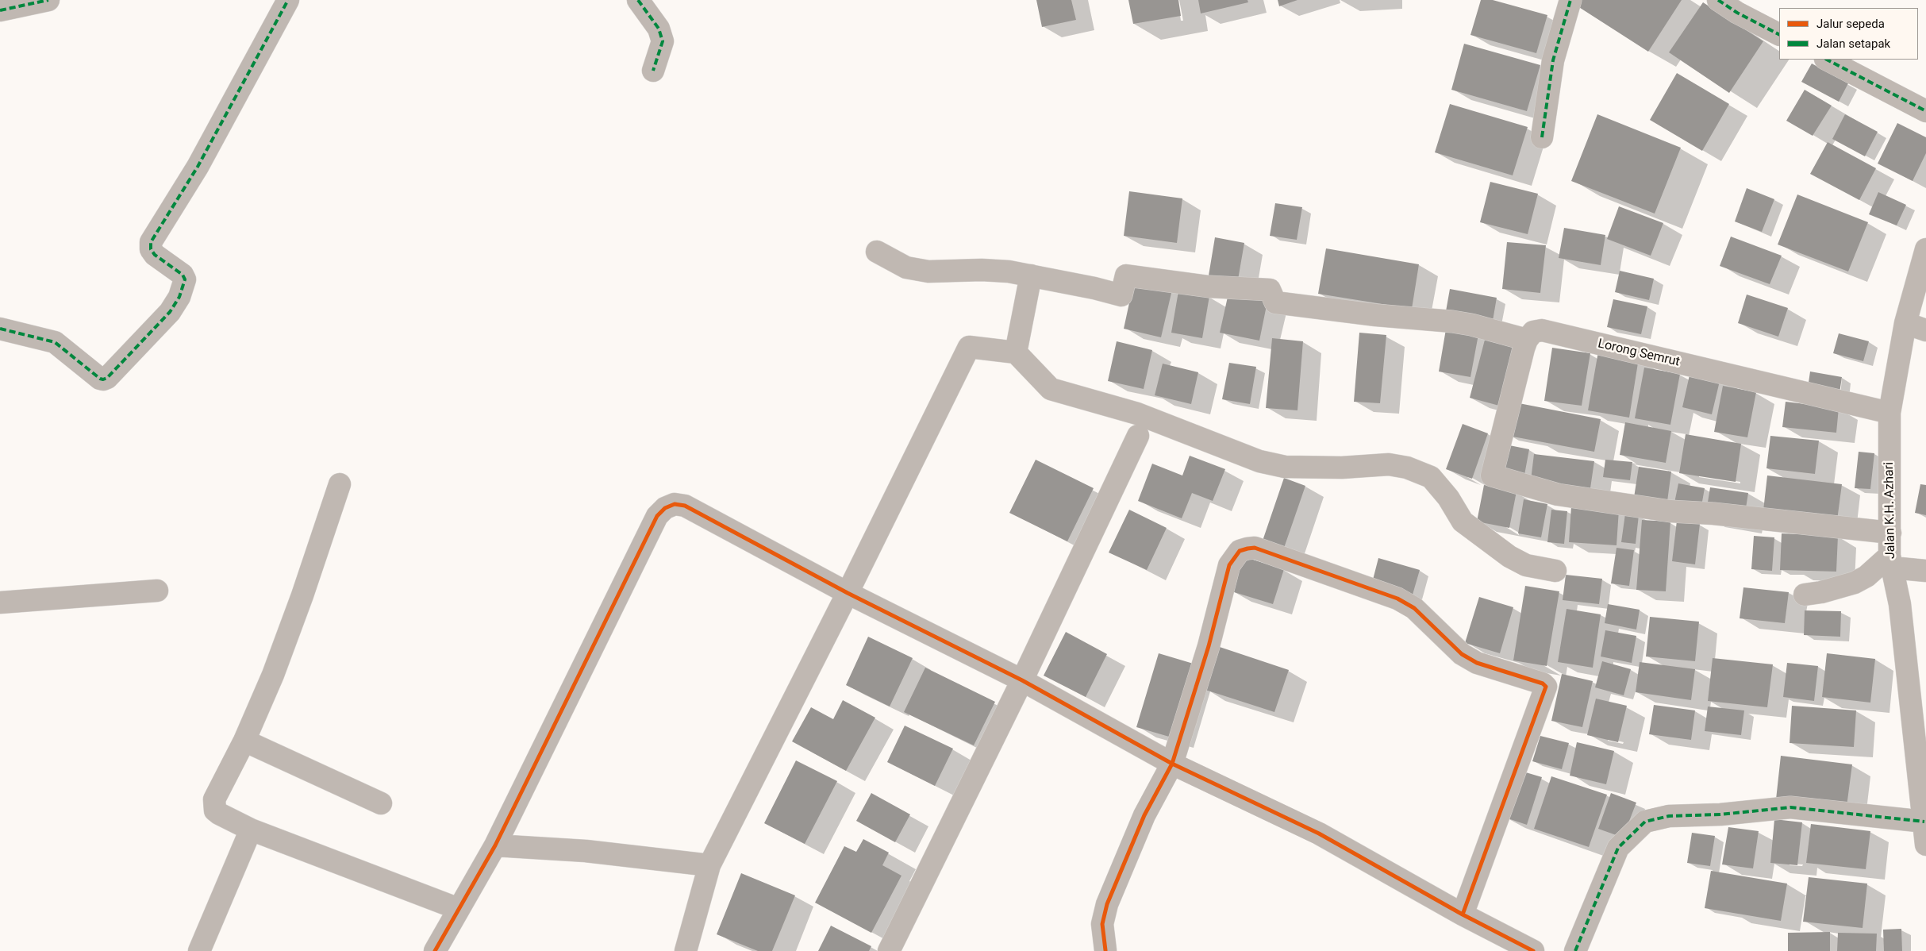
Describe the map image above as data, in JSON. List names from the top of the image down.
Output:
{
  "streets": {
    "street": ["Lorong Semrut", "Jalan K.H. Azhari"]
  },
  "crossings": [
    ["Lorong Semrut", "Jalan K.H. Azhari"]
  ],
  "legend": ["Jalur sepeda", "Jalan setapak"]
}
